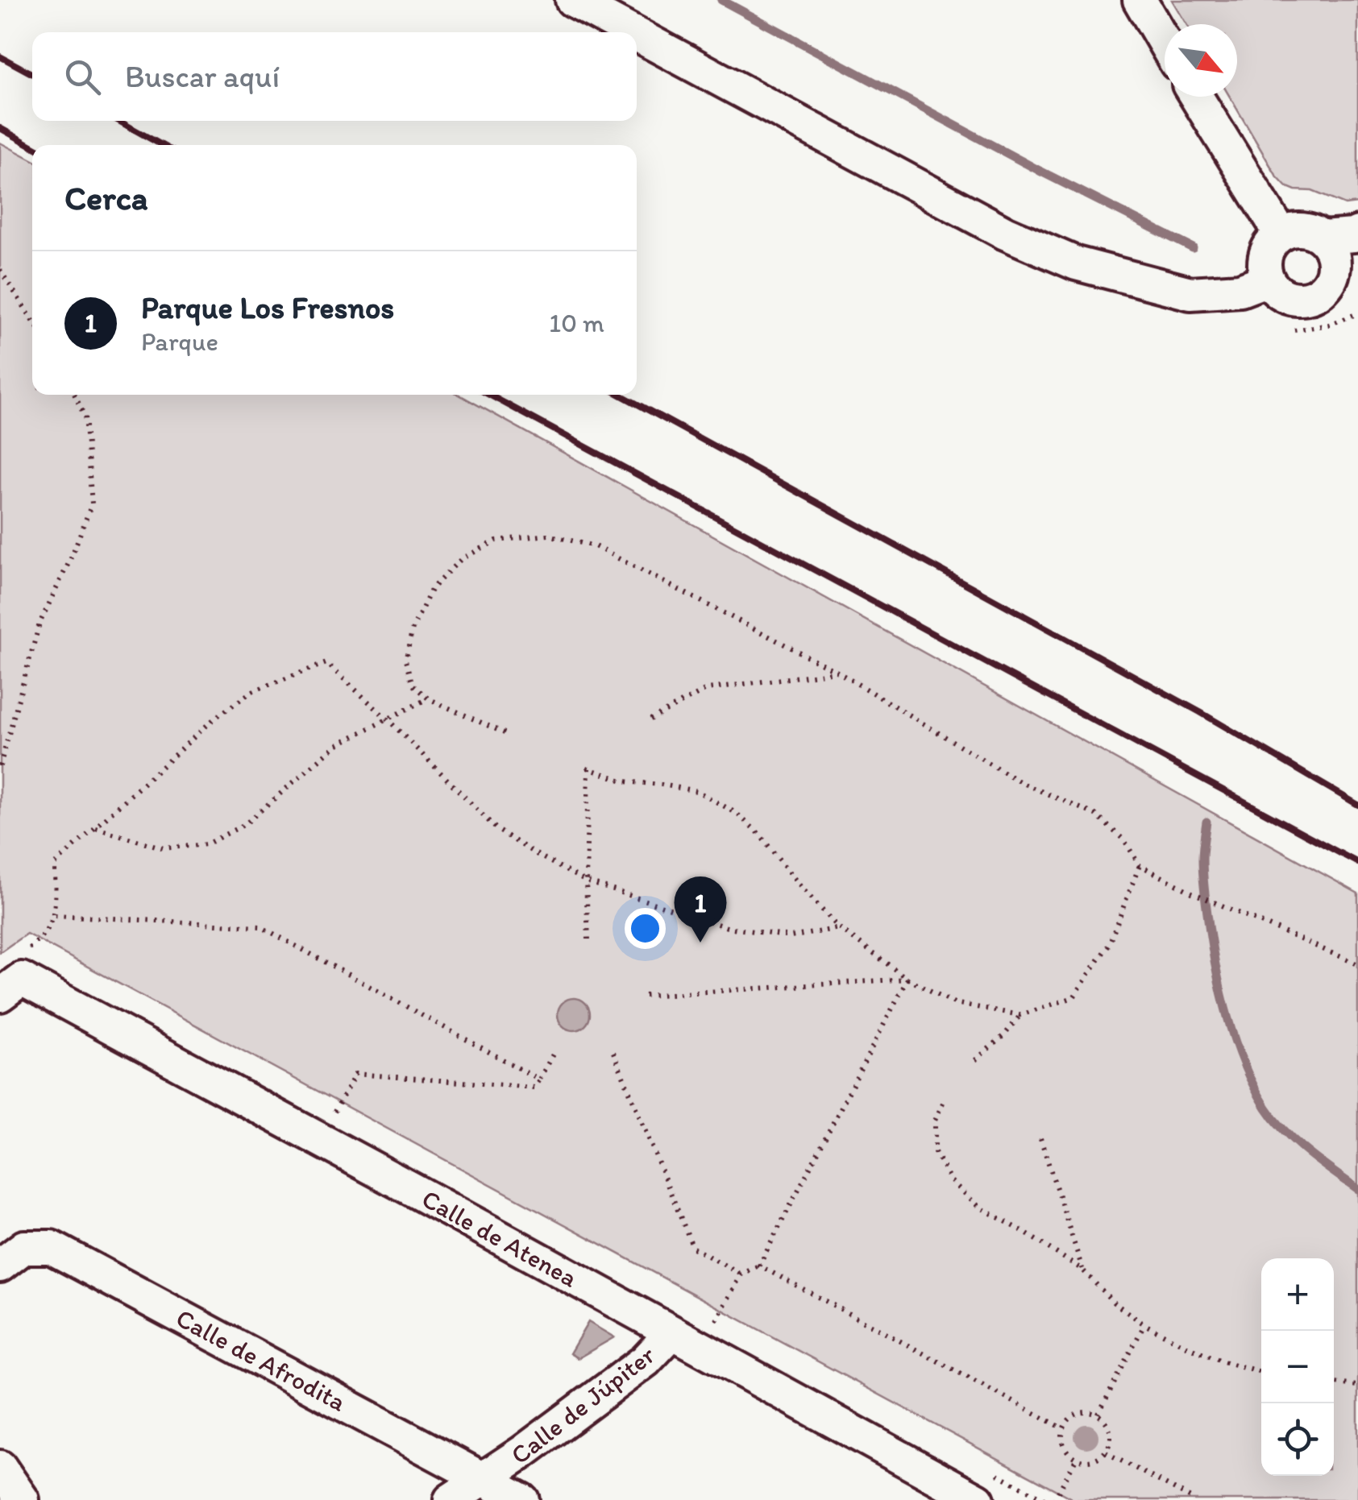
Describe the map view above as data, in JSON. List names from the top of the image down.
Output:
{
  "streets": {
    "street": ["Calle de Atenea", "Calle de Afrodita", "Calle de Júpiter"]
  },
  "crossings": [
    ["Calle de Atenea", "Calle de Júpiter"],
    ["Calle de Afrodita", "Calle de Júpiter"]
  ],
  "north": "bottom right",
  "page": {
    "search": "Buscar aquí",
    "heading": "Cerca",
    "list": [
      {
        "mark": "1",
        "name": "Parque Los Fresnos",
        "note": "Parque",
        "value": "10 m"
      }
    ],
    "pins": "1",
    "map_buttons": ["+", "−"]
  }
}
